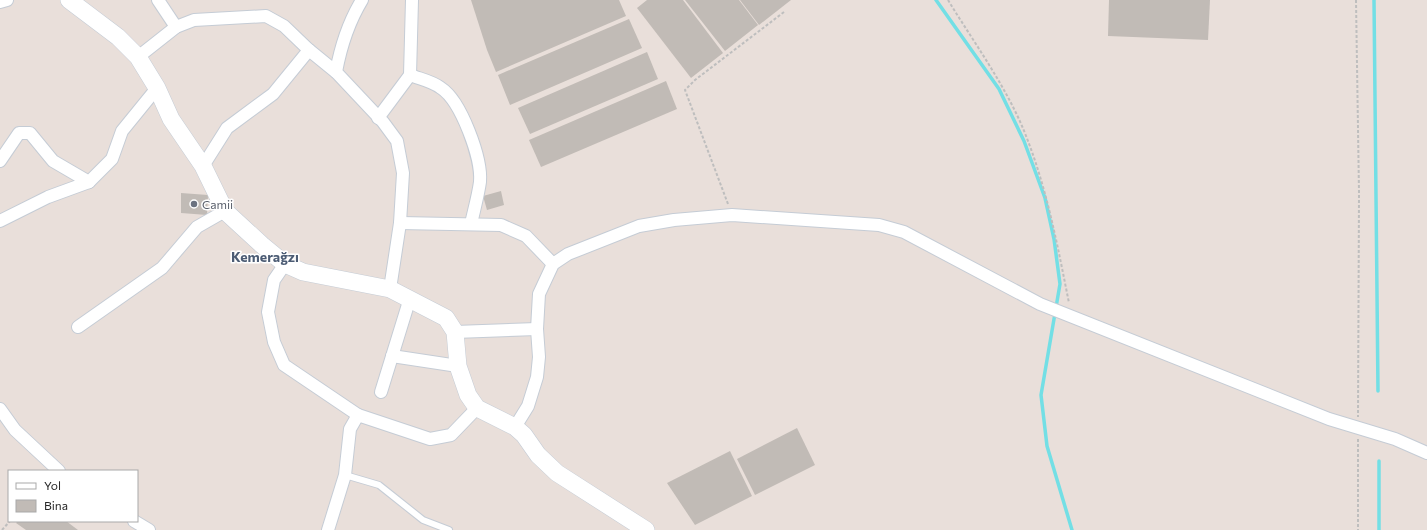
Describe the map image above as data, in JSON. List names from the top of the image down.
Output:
{
  "districts": ["Kemerağzı"],
  "places": ["Camii"],
  "legend": ["Yol", "Bina"]
}
